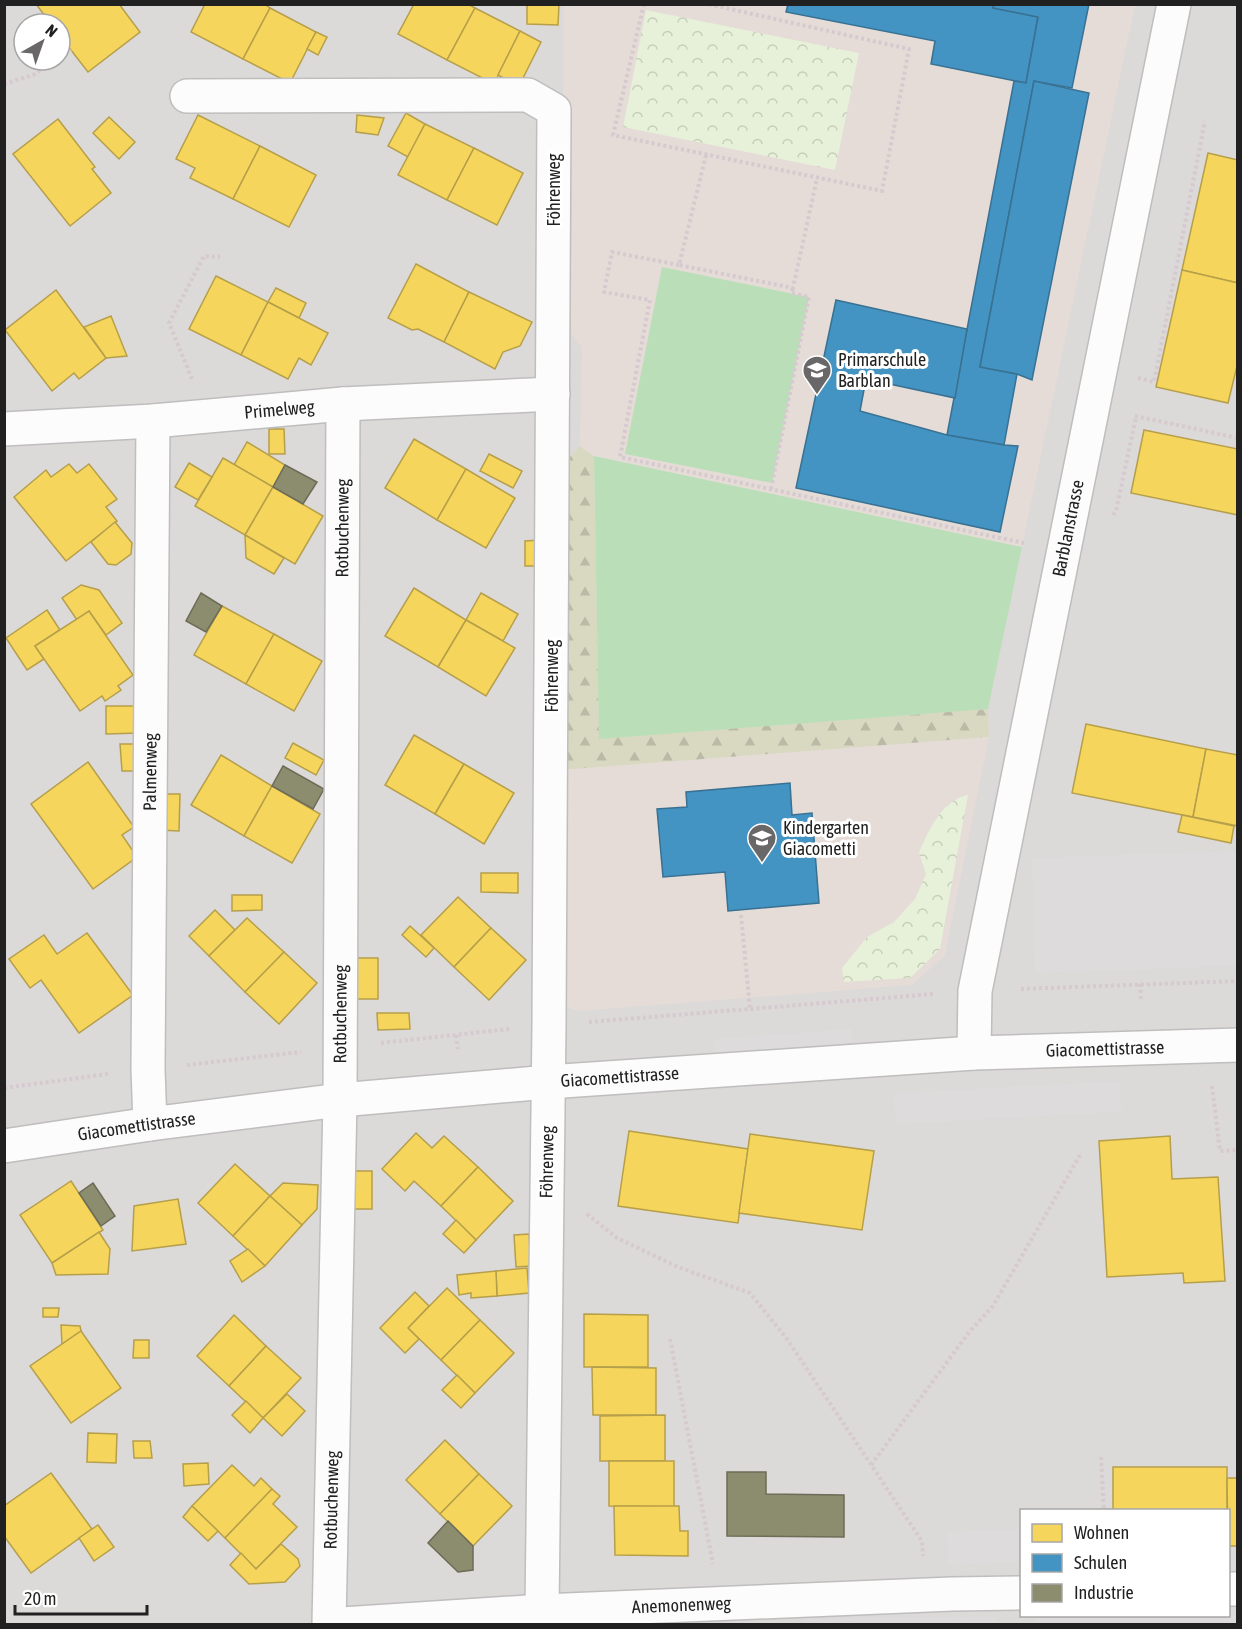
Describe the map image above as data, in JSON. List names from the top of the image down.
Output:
{
  "streets": {
    "street": [
      "Föhrenweg",
      "Primelweg",
      "Rotbuchenweg",
      "Barblanstrasse",
      "Palmenweg",
      "Giacomettistrasse",
      "Anemonenweg"
    ]
  },
  "crossings": [
    ["Föhrenweg", "Primelweg"],
    ["Föhrenweg", "Giacomettistrasse"],
    ["Föhrenweg", "Anemonenweg"],
    ["Primelweg", "Rotbuchenweg"],
    ["Primelweg", "Palmenweg"],
    ["Rotbuchenweg", "Giacomettistrasse"],
    ["Barblanstrasse", "Giacomettistrasse"],
    ["Palmenweg", "Giacomettistrasse"]
  ],
  "places": {
    "school or university": ["Primarschule Barblan", "Kindergarten Giacometti"]
  },
  "legend": ["Wohnen", "Schulen", "Industrie"],
  "scale_bar": "20 m",
  "north": "top right"
}
